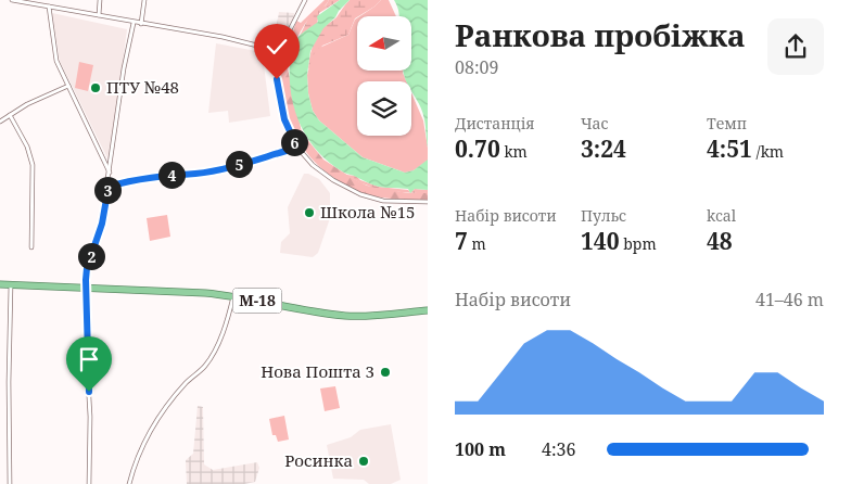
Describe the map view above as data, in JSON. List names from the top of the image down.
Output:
{
  "streets": {
    "highway": ["М-18"]
  },
  "places": [
    "ПТУ №48",
    "Школа №15",
    "Нова Пошта 3",
    "Росинка"
  ],
  "north": "left",
  "page": {
    "heading": ["Ранкова пробіжка", "08:09"],
    "stats": [
      ["Дистанція", "0.70 km"],
      ["Час", "3:24"],
      ["Темп", "4:51 /km"],
      ["Набір висоти", "7 m"],
      ["Пульс", "140 bpm"],
      ["kcal", "48"]
    ],
    "pins": [
      "6",
      "5",
      "4",
      "3",
      "2"
    ],
    "chart": ["Набір висоти", "41–46 m"],
    "list": [
      {
        "name": "100 m",
        "note": "4:36"
      }
    ]
  }
}
